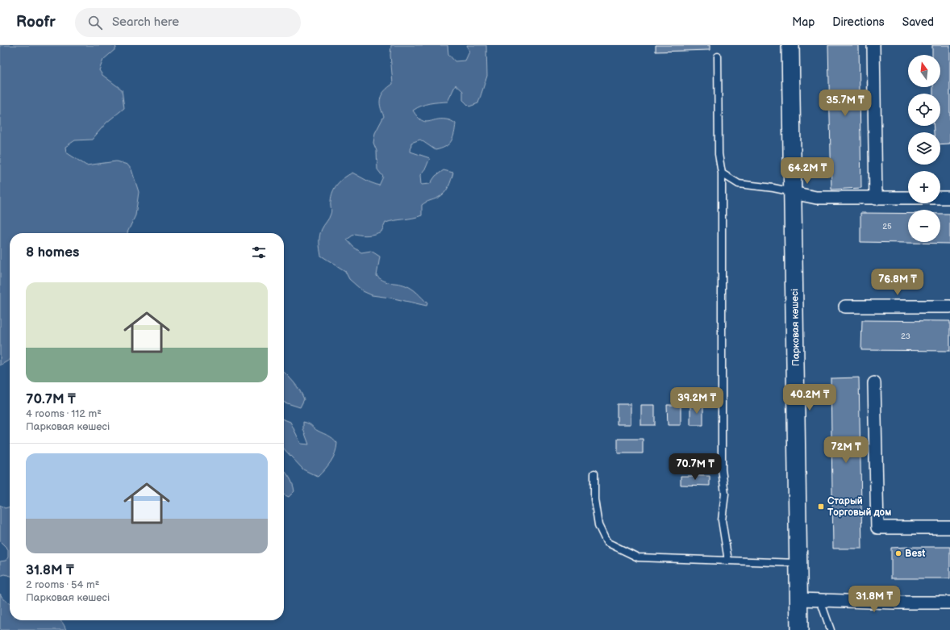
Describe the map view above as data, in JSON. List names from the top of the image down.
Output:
{
  "streets": {
    "street": ["Парковая көшесі"]
  },
  "places": {
    "transit": ["Старый Торговый дом"],
    "other": ["Best"]
  },
  "house_numbers": ["25", "23"],
  "north": "top",
  "page": {
    "header": "Roofr",
    "search": "Search here",
    "nav": ["Map", "Directions", "Saved"],
    "map_buttons": ["+", "−"],
    "price": [
      "35.7M ₸",
      "64.2M ₸",
      "76.8M ₸",
      "40.2M ₸",
      "39.2M ₸",
      "72M ₸",
      "70.7M ₸",
      "31.8M ₸"
    ],
    "heading": "8 homes",
    "list": [
      {
        "name": "70.7M ₸",
        "note": "4 rooms · 112 m² · Парковая көшесі"
      },
      {
        "name": "31.8M ₸",
        "note": "2 rooms · 54 m² · Парковая көшесі"
      }
    ]
  }
}
